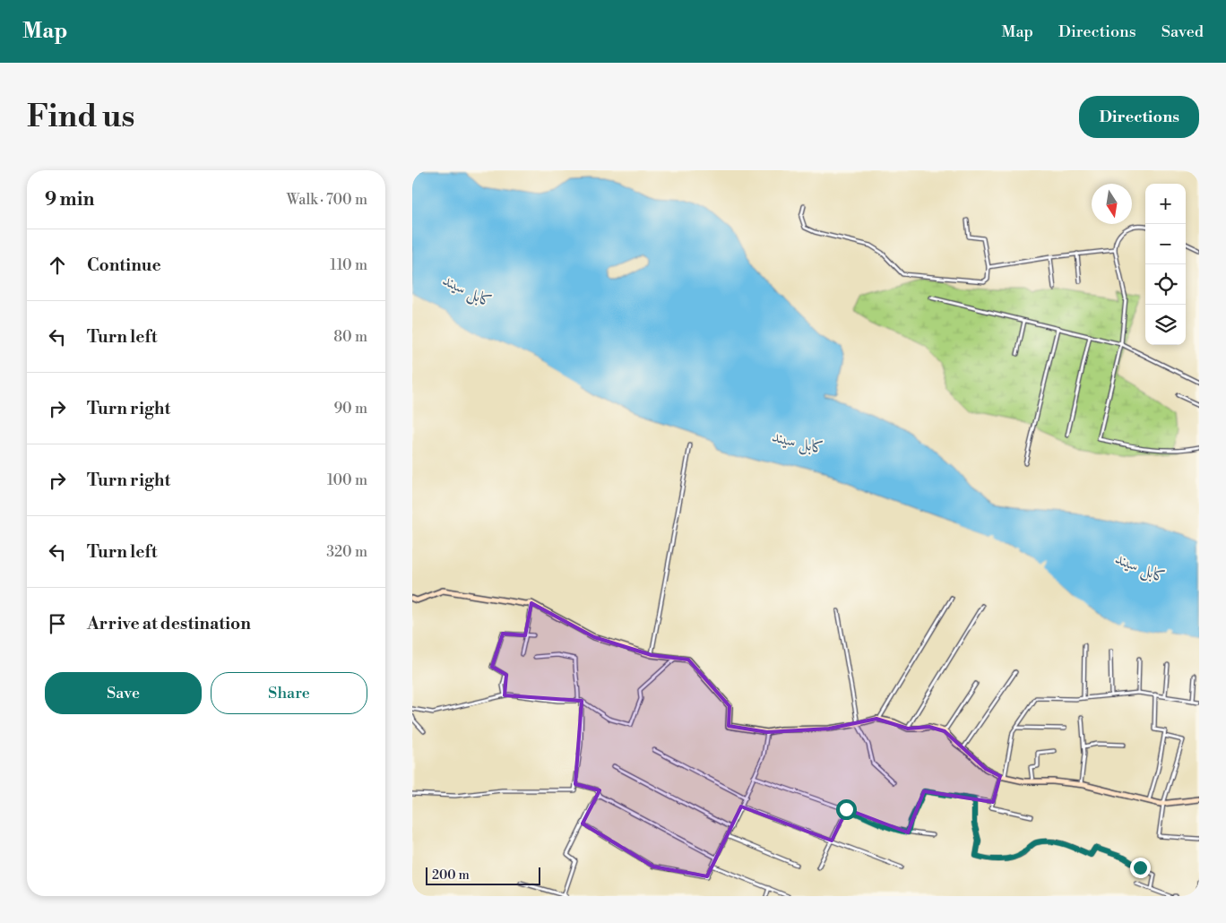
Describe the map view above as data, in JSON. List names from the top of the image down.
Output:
{
  "water": ["کابل سيند"],
  "scale_bar": "200 m",
  "north": "bottom",
  "page": {
    "header": "Map",
    "nav": ["Map", "Directions", "Saved"],
    "buttons": [
      "Directions",
      ["Save", "Share"]
    ],
    "title": "Find us",
    "heading": ["9 min", "Walk · 700 m"],
    "map_buttons": ["+", "−"],
    "list": [
      ["Continue", "110 m"],
      ["Turn left", "80 m"],
      ["Turn right", "90 m"],
      ["Turn right", "100 m"],
      ["Turn left", "320 m"],
      "Arrive at destination"
    ],
    "scale": "200 m"
  }
}
